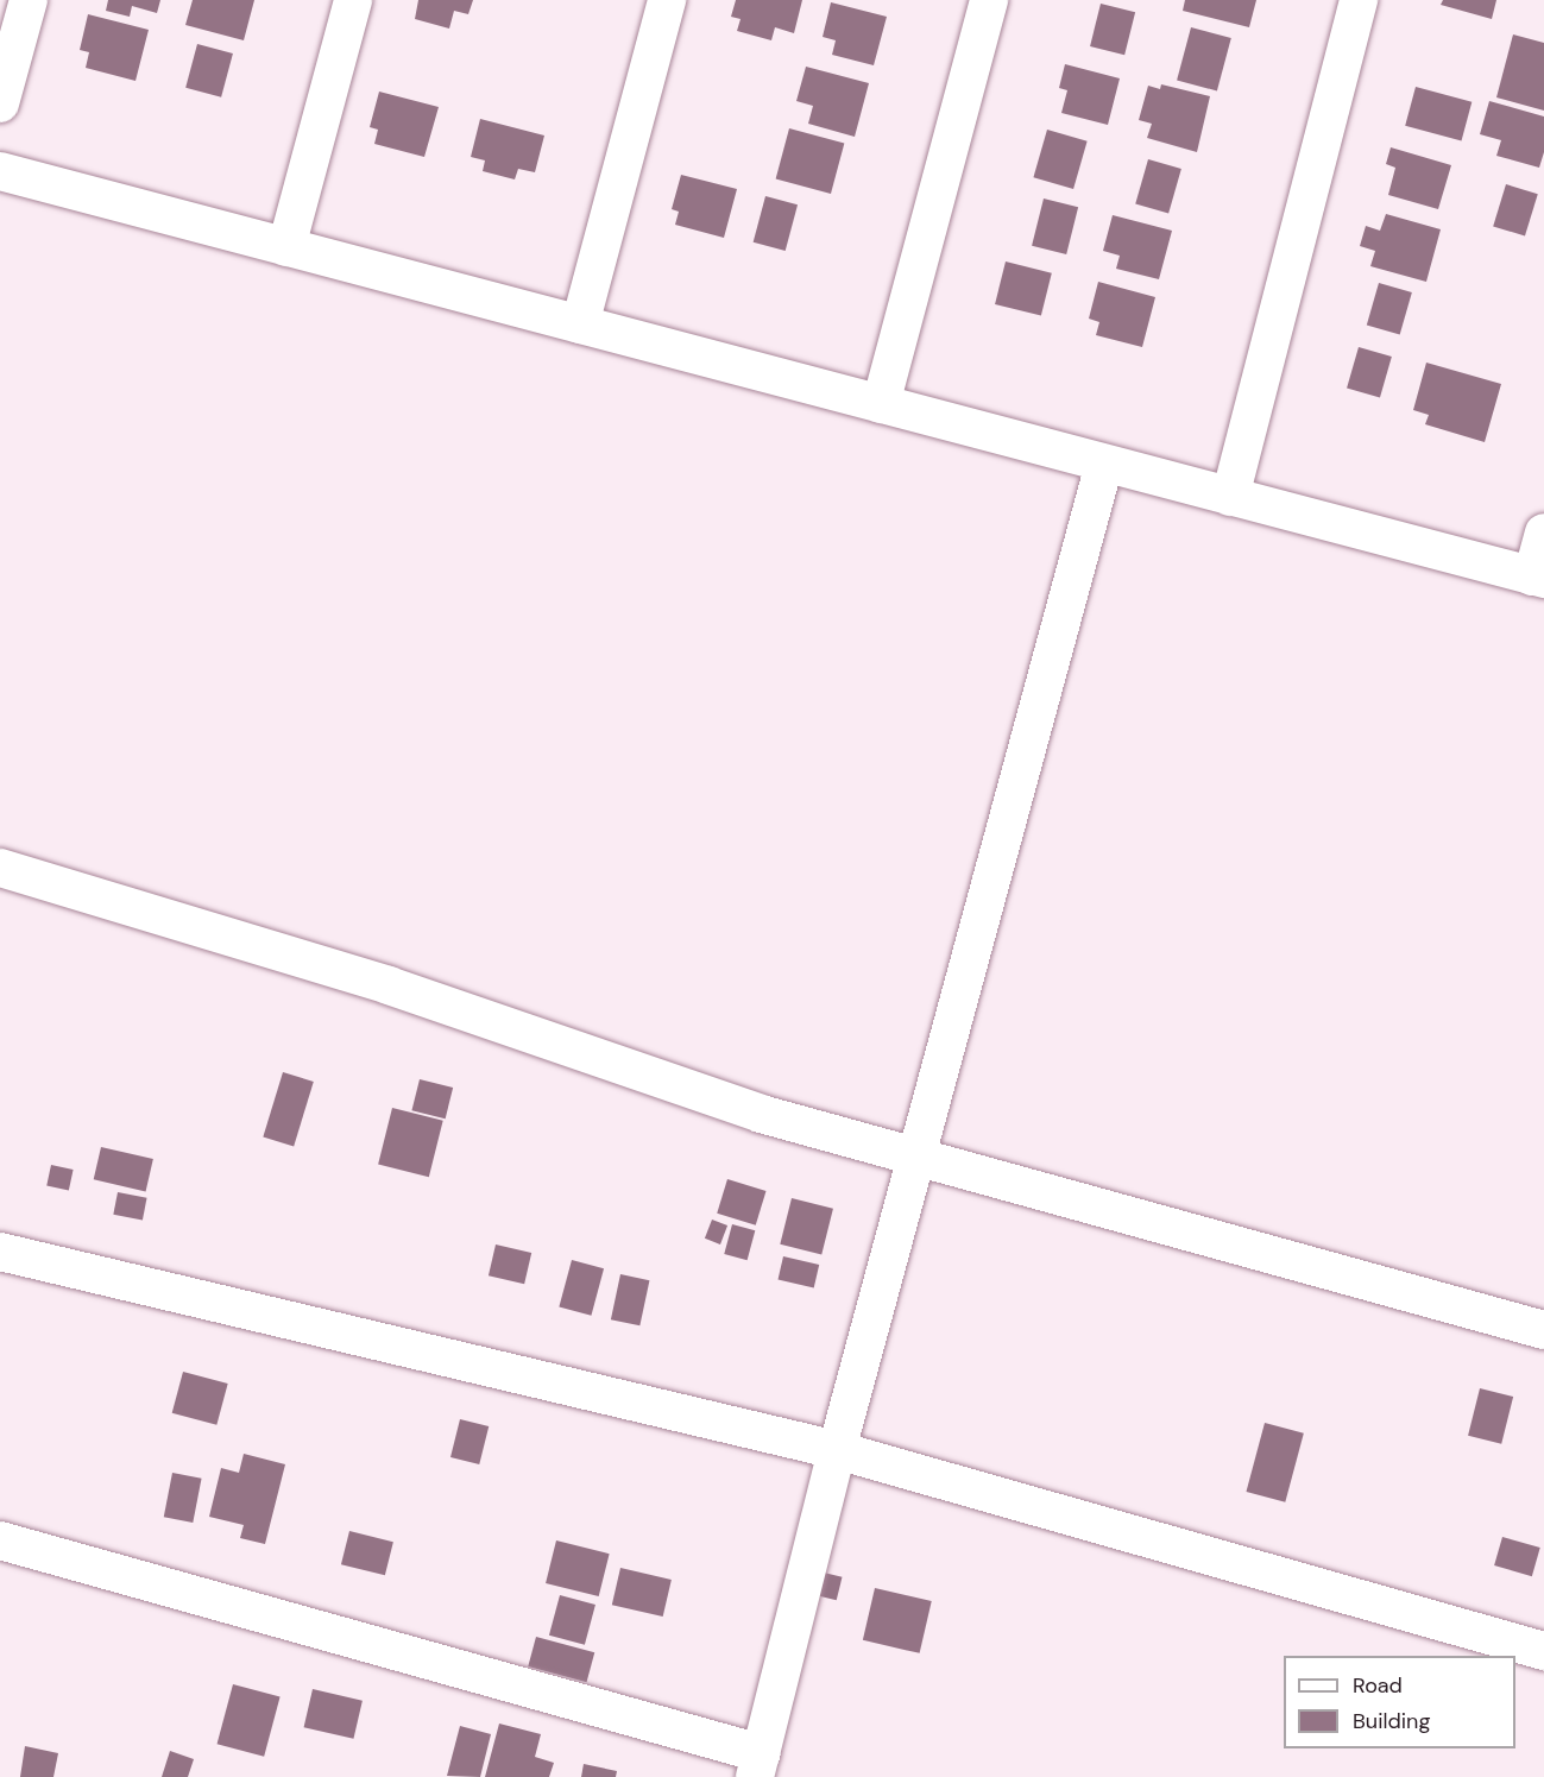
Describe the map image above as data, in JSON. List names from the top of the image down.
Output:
{
  "legend": ["Road", "Building"]
}
